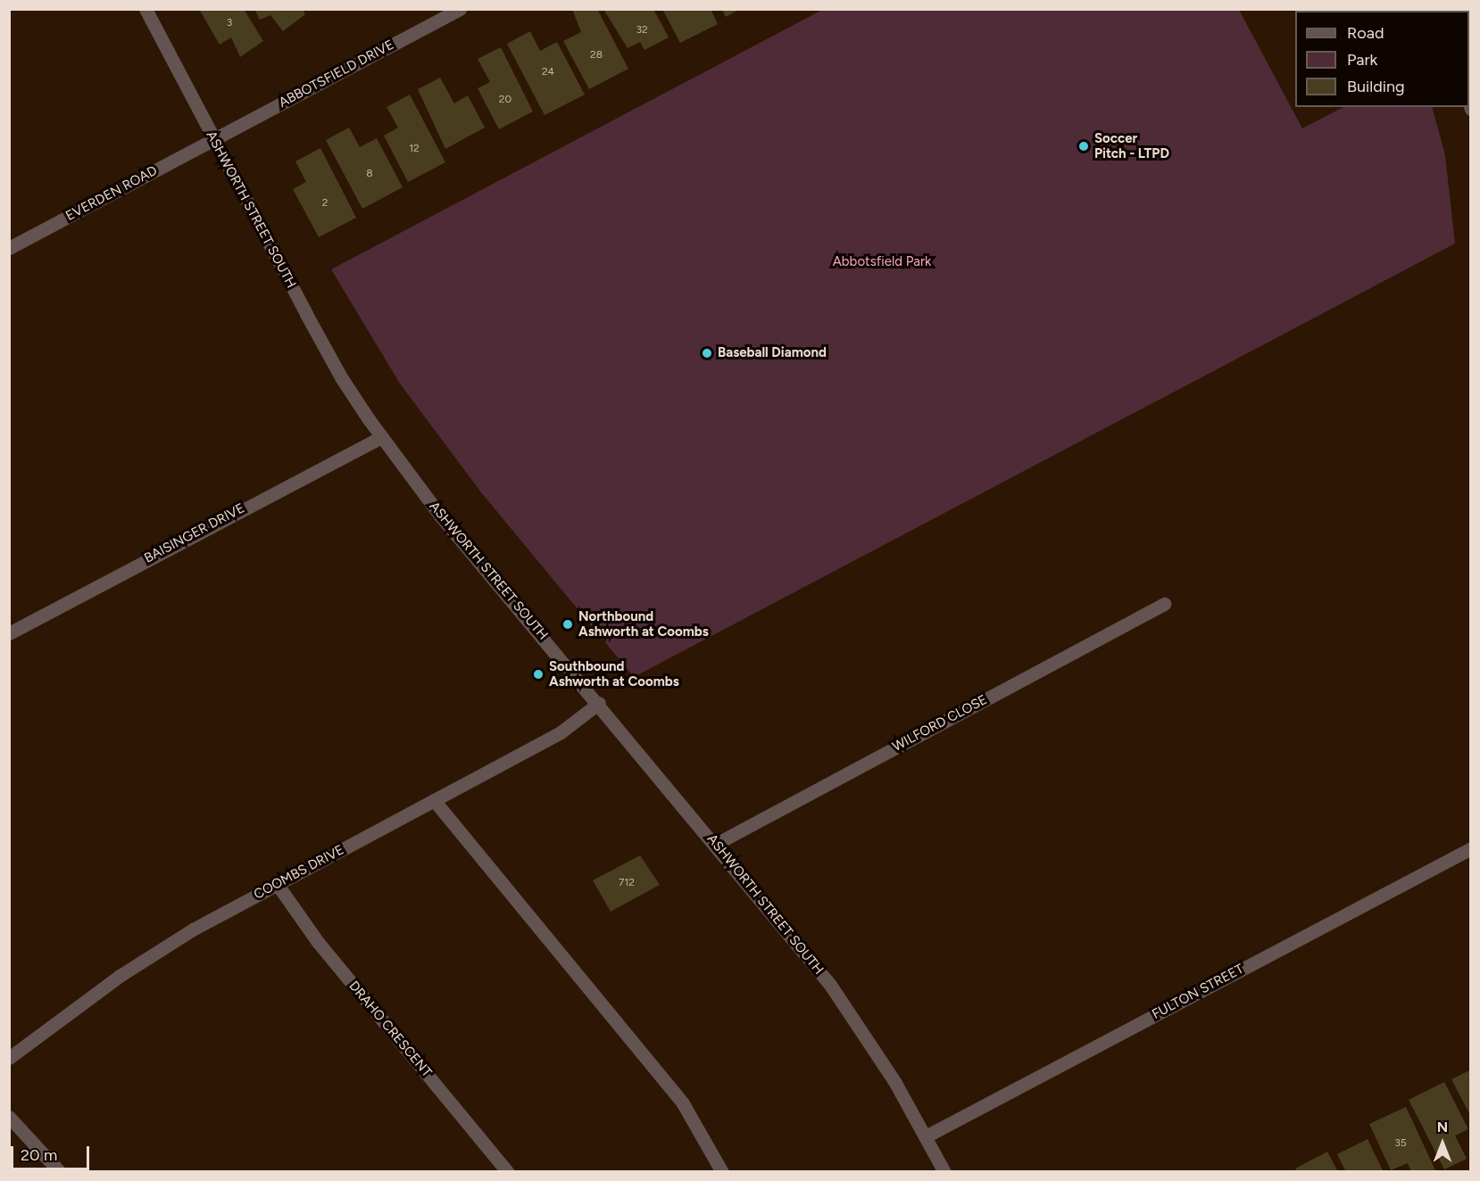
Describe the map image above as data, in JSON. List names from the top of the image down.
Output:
{
  "streets": {
    "street": [
      "ABBOTSFIELD DRIVE",
      "EVERDEN ROAD",
      "ASHWORTH STREET SOUTH",
      "BAISINGER DRIVE",
      "WILFORD CLOSE",
      "COOMBS DRIVE",
      "FULTON STREET",
      "DRAHO CRESCENT"
    ]
  },
  "crossings": [
    ["ABBOTSFIELD DRIVE", "EVERDEN ROAD"],
    ["ABBOTSFIELD DRIVE", "ASHWORTH STREET SOUTH"],
    ["EVERDEN ROAD", "ASHWORTH STREET SOUTH"],
    ["ASHWORTH STREET SOUTH", "BAISINGER DRIVE"],
    ["ASHWORTH STREET SOUTH", "WILFORD CLOSE"],
    ["ASHWORTH STREET SOUTH", "COOMBS DRIVE"],
    ["ASHWORTH STREET SOUTH", "FULTON STREET"],
    ["COOMBS DRIVE", "DRAHO CRESCENT"]
  ],
  "parks": ["Abbotsfield Park"],
  "places": [
    "Soccer Pitch - LTPD",
    "Baseball Diamond",
    "Northbound Ashworth at Coombs",
    "Southbound Ashworth at Coombs"
  ],
  "house_numbers": [
    "3",
    "32",
    "28",
    "24",
    "20",
    "12",
    "8",
    "2",
    "712",
    "35"
  ],
  "legend": ["Road", "Park", "Building"],
  "scale_bar": "20 m",
  "north": "top"
}
